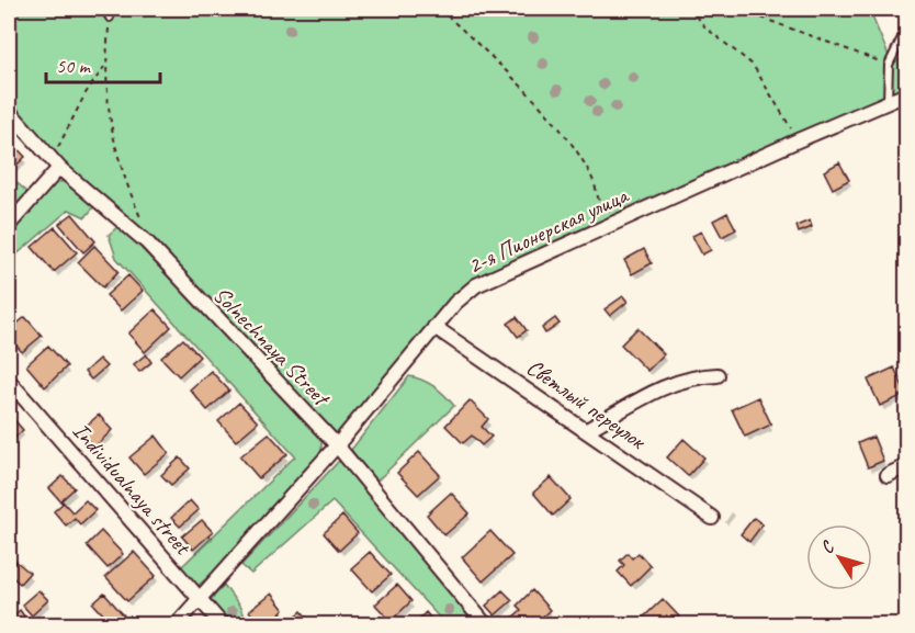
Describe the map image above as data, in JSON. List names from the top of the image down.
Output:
{
  "streets": {
    "street": [
      "2-я Пионерская улица",
      "Solnechnaya Street",
      "Светлый переулок",
      "Individualnaya street"
    ]
  },
  "crossings": [
    ["2-я Пионерская улица", "Solnechnaya Street"],
    ["2-я Пионерская улица", "Светлый переулок"],
    ["2-я Пионерская улица", "Individualnaya street"]
  ],
  "scale_bar": "50 m",
  "north": "top left"
}
